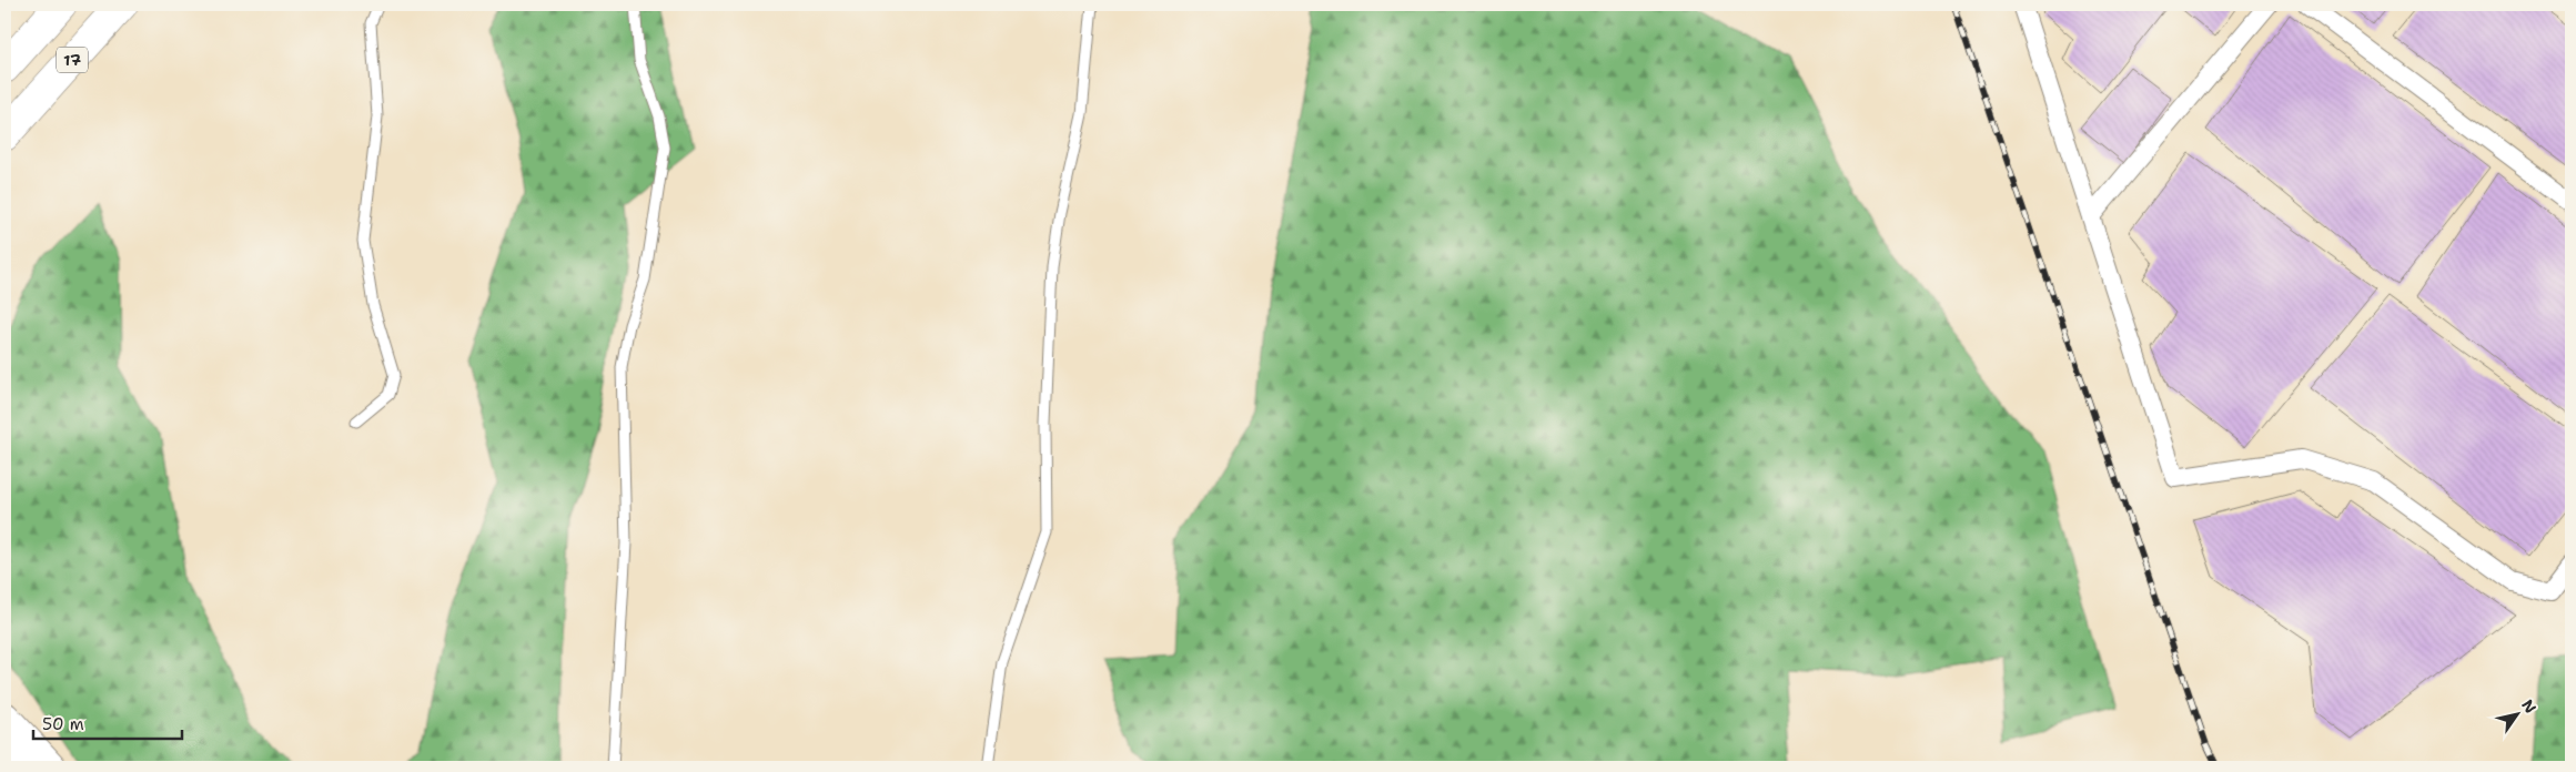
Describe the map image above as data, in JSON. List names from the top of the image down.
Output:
{
  "streets": {
    "highway": ["17"]
  },
  "scale_bar": "50 m",
  "north": "top right"
}
